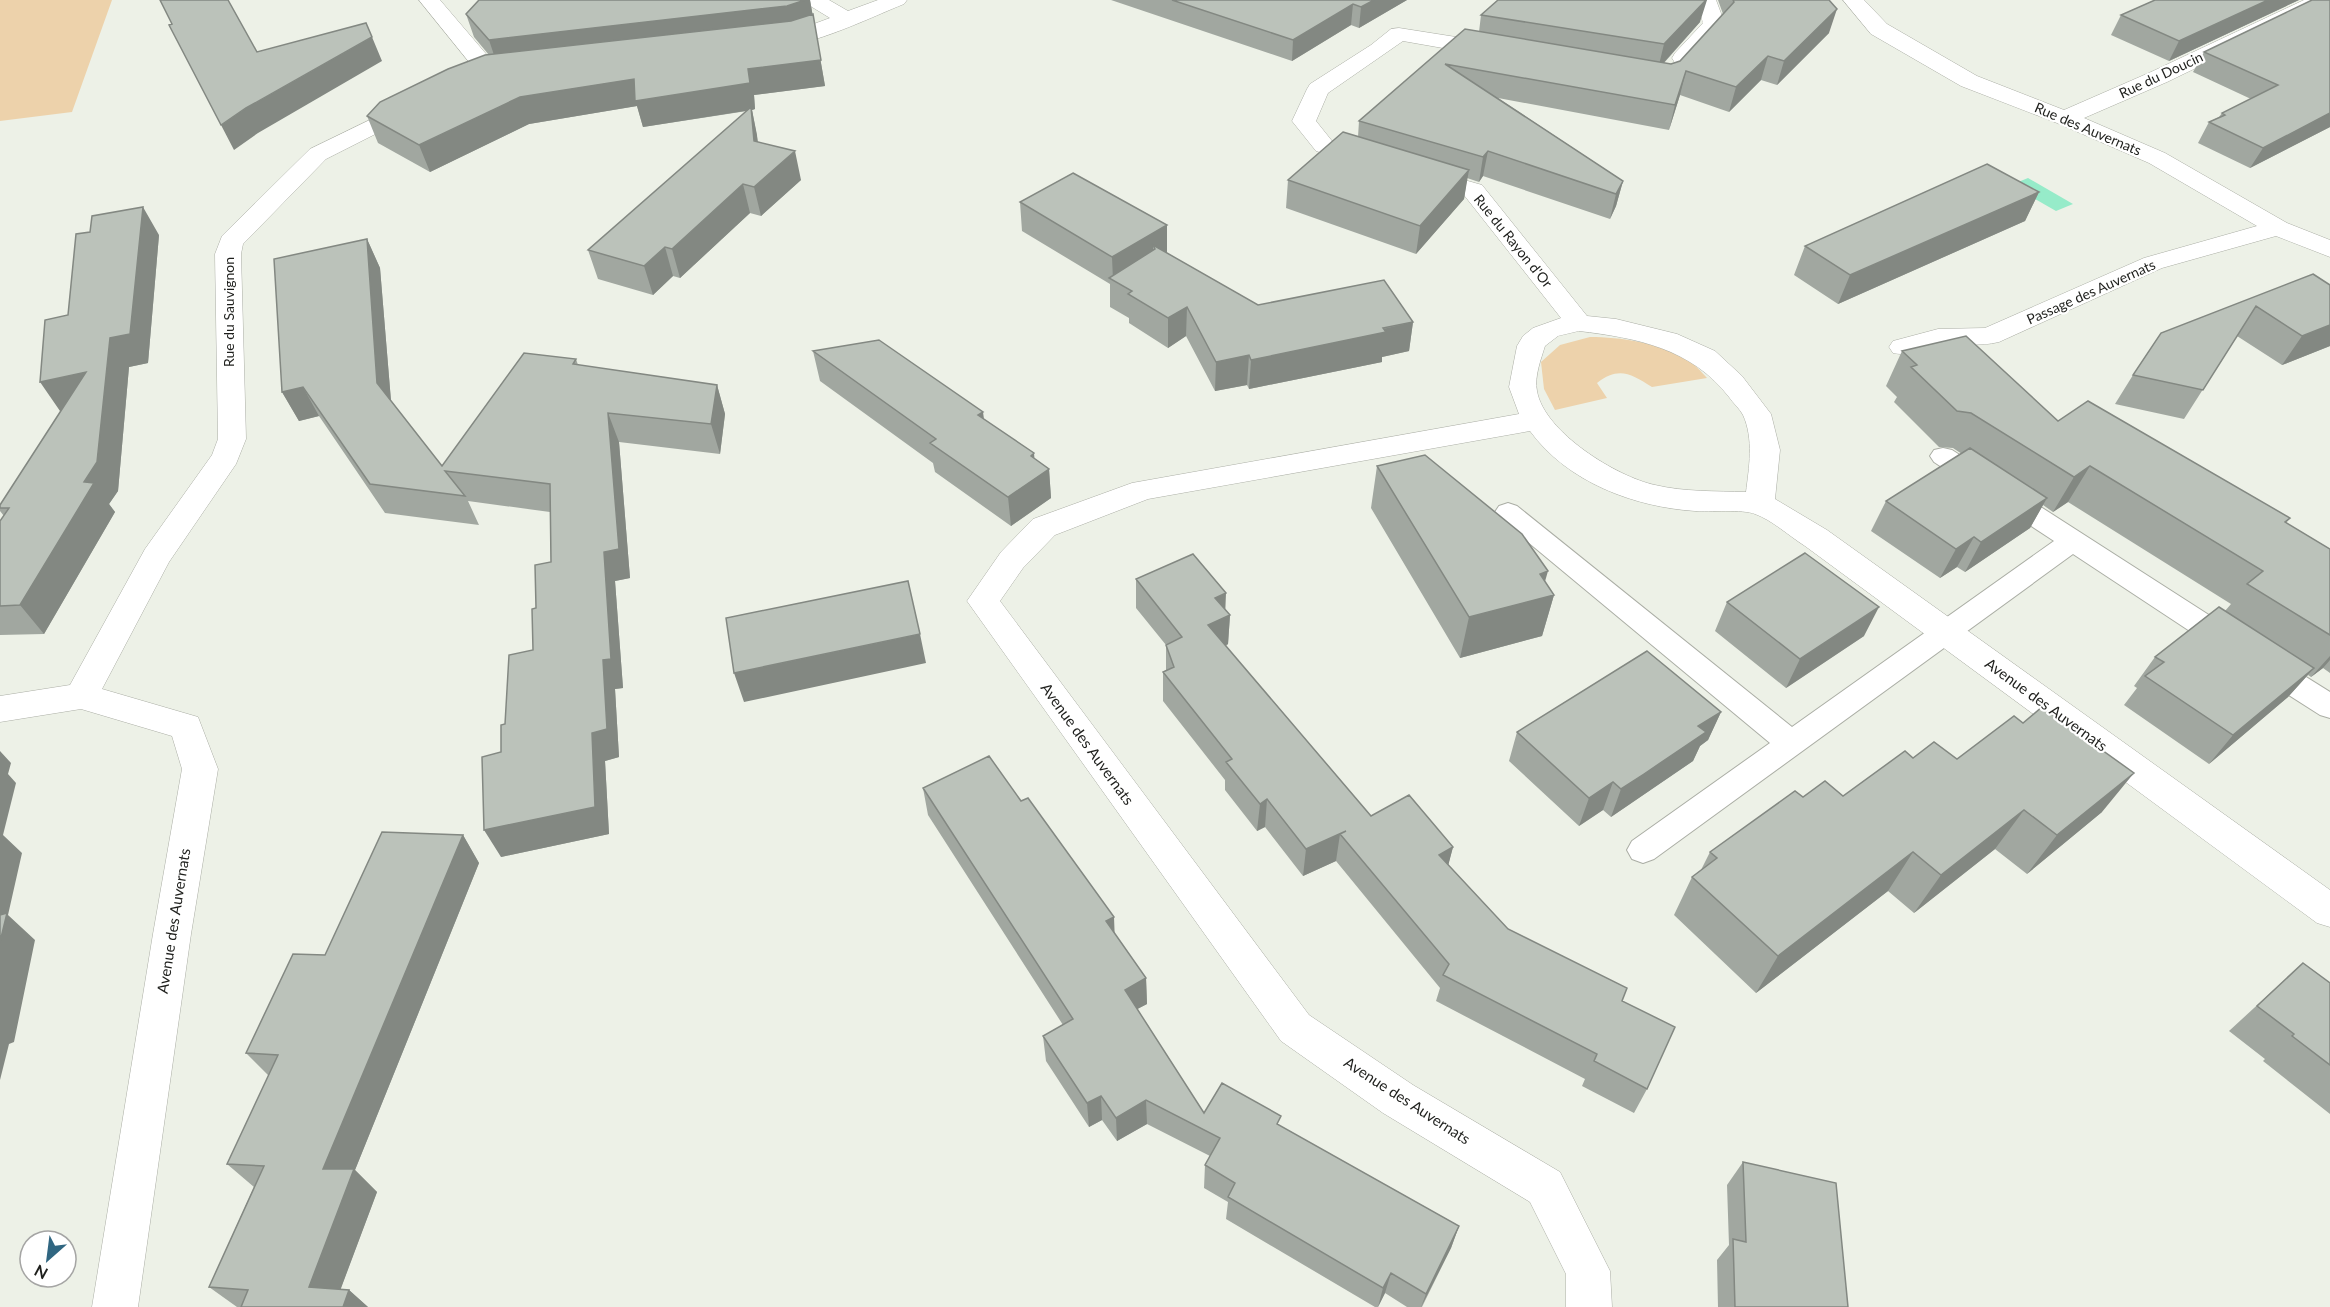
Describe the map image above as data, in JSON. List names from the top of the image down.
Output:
{
  "streets": {
    "street": [
      "Rue du Doucin",
      "Rue des Auvernats",
      "Rue du Rayon d'Or",
      "Passage des Auvernats",
      "Rue du Sauvignon",
      "Avenue des Auvernats"
    ]
  },
  "crossings": [
    ["Rue du Doucin", "Rue des Auvernats"],
    ["Rue des Auvernats", "Passage des Auvernats"],
    ["Rue du Rayon d'Or", "Avenue des Auvernats"],
    ["Rue du Sauvignon", "Avenue des Auvernats"]
  ],
  "north": "bottom left"
}
